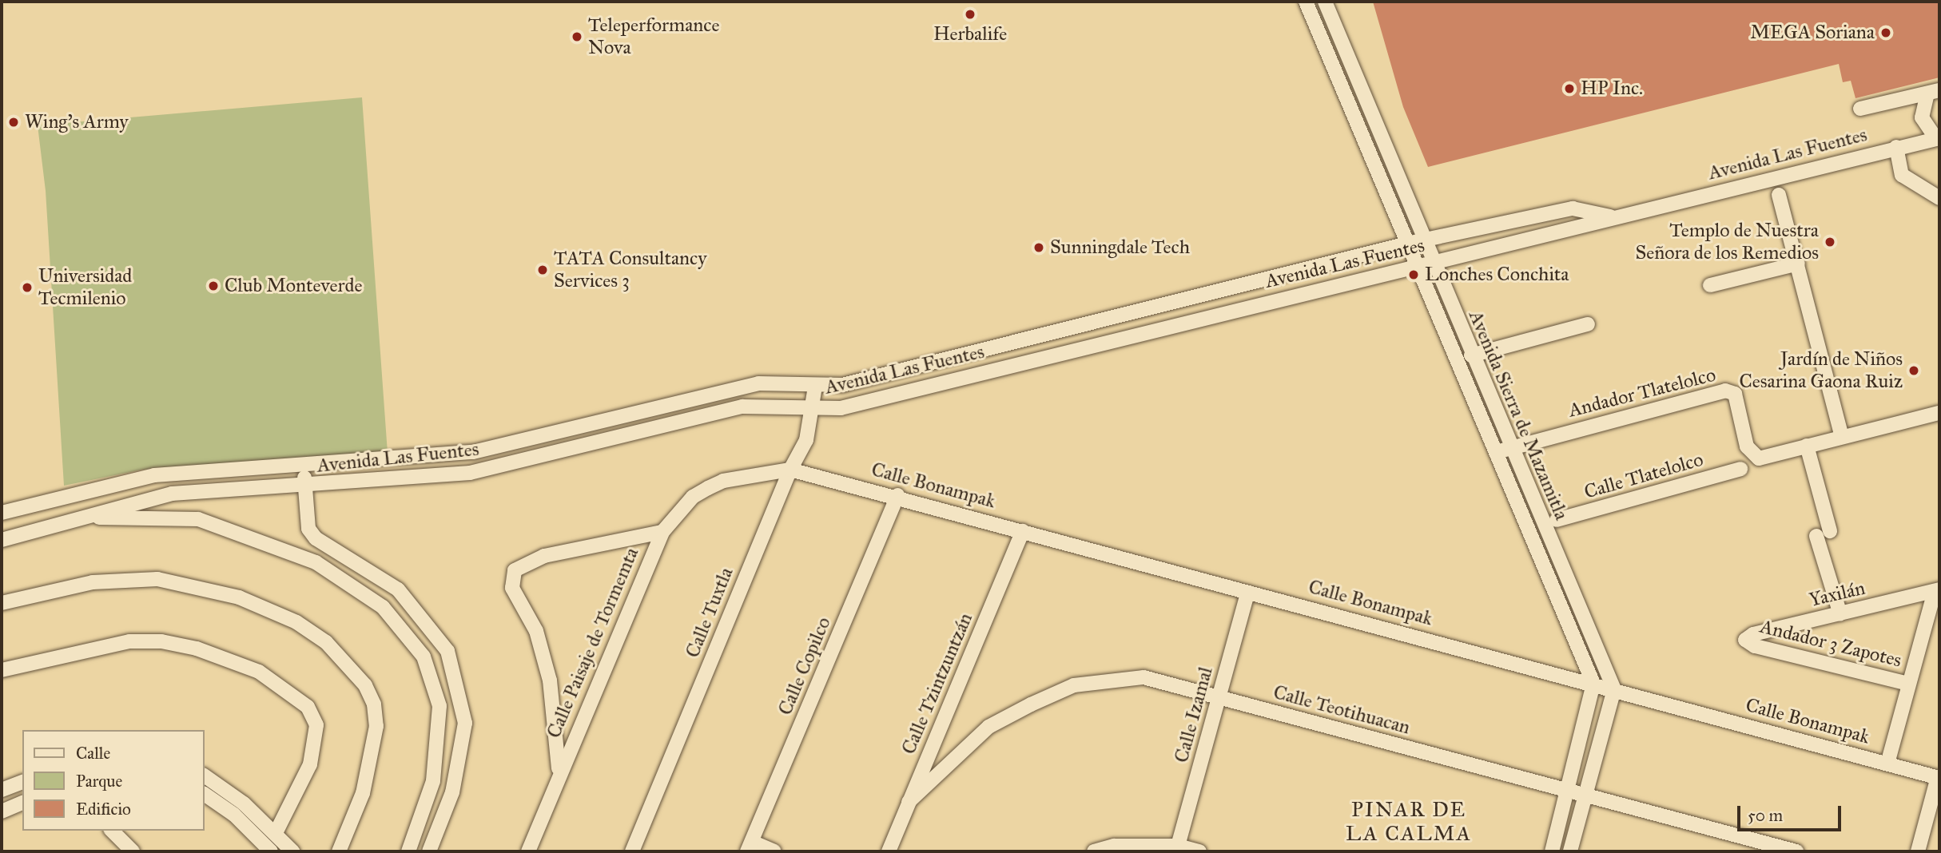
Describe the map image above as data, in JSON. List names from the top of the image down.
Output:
{
  "streets": {
    "street": [
      "Avenida Las Fuentes",
      "Andador Tlatelolco",
      "Avenida Sierra de Mazamitla",
      "Calle Tlatelolco",
      "Calle Bonampak",
      "Yaxilán",
      "Calle Tuxtla",
      "Calle Paisaje de Tormemta",
      "Andador 3 Zapotes",
      "Calle Copilco",
      "Calle Tzintzuntzán",
      "Calle Teotihuacan",
      "Calle Izamal"
    ]
  },
  "crossings": [
    ["Avenida Las Fuentes", "Avenida Sierra de Mazamitla"],
    ["Avenida Las Fuentes", "Calle Tuxtla"],
    ["Andador Tlatelolco", "Avenida Sierra de Mazamitla"],
    ["Avenida Sierra de Mazamitla", "Calle Bonampak"],
    ["Calle Bonampak", "Calle Tuxtla"],
    ["Calle Bonampak", "Calle Paisaje de Tormemta"],
    ["Calle Bonampak", "Calle Copilco"],
    ["Calle Bonampak", "Calle Tzintzuntzán"],
    ["Calle Bonampak", "Calle Izamal"],
    ["Yaxilán", "Andador 3 Zapotes"],
    ["Calle Tuxtla", "Calle Paisaje de Tormemta"],
    ["Calle Tzintzuntzán", "Calle Teotihuacan"],
    ["Calle Teotihuacan", "Calle Izamal"]
  ],
  "districts": ["PINAR DE LA CALMA"],
  "places": [
    "Herbalife",
    "MEGA Soriana",
    "Teleperformance Nova",
    "HP Inc.",
    "Wing's Army",
    "Templo de Nuestra Señora de los Remedios",
    "Sunningdale Tech",
    "TATA Consultancy Services 3",
    "Lonches Conchita",
    "Club Monteverde",
    "Universidad Tecmilenio",
    "Jardín de Niños Cesarina Gaona Ruiz"
  ],
  "legend": ["Calle", "Parque", "Edificio"],
  "scale_bar": "50 m"
}
